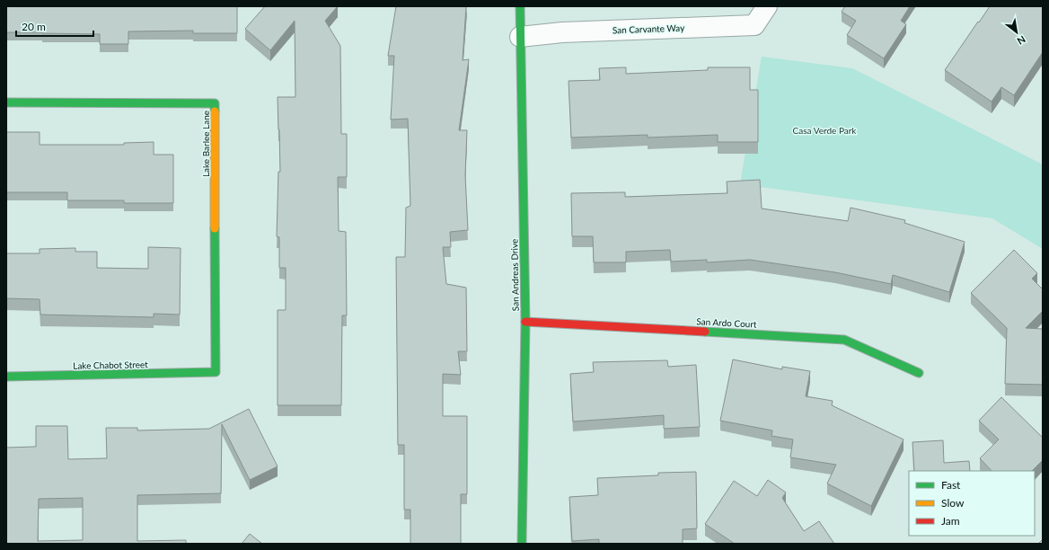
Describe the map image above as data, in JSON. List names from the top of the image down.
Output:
{
  "streets": {
    "street": [
      "San Carvante Way",
      "Lake Barlee Lane",
      "San Andreas Drive",
      "San Ardo Court",
      "Lake Chabot Street"
    ]
  },
  "crossings": [
    ["San Carvante Way", "San Andreas Drive"],
    ["Lake Barlee Lane", "Lake Chabot Street"],
    ["San Andreas Drive", "San Ardo Court"]
  ],
  "parks": ["Casa Verde Park"],
  "legend": ["Fast", "Slow", "Jam"],
  "scale_bar": "20 m",
  "north": "bottom right"
}
